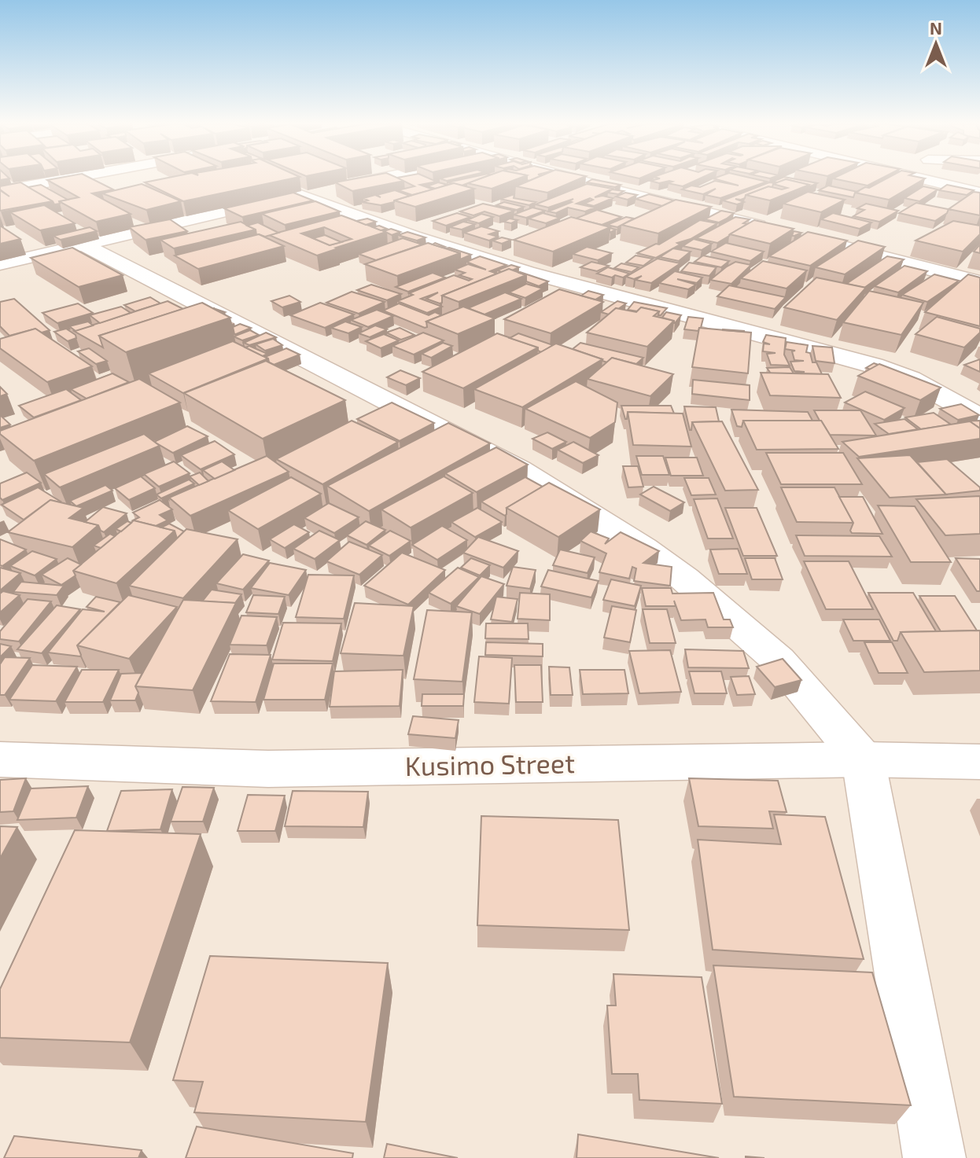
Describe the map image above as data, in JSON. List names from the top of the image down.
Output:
{
  "streets": {
    "street": ["Kusimo Street"]
  },
  "north": "top"
}
